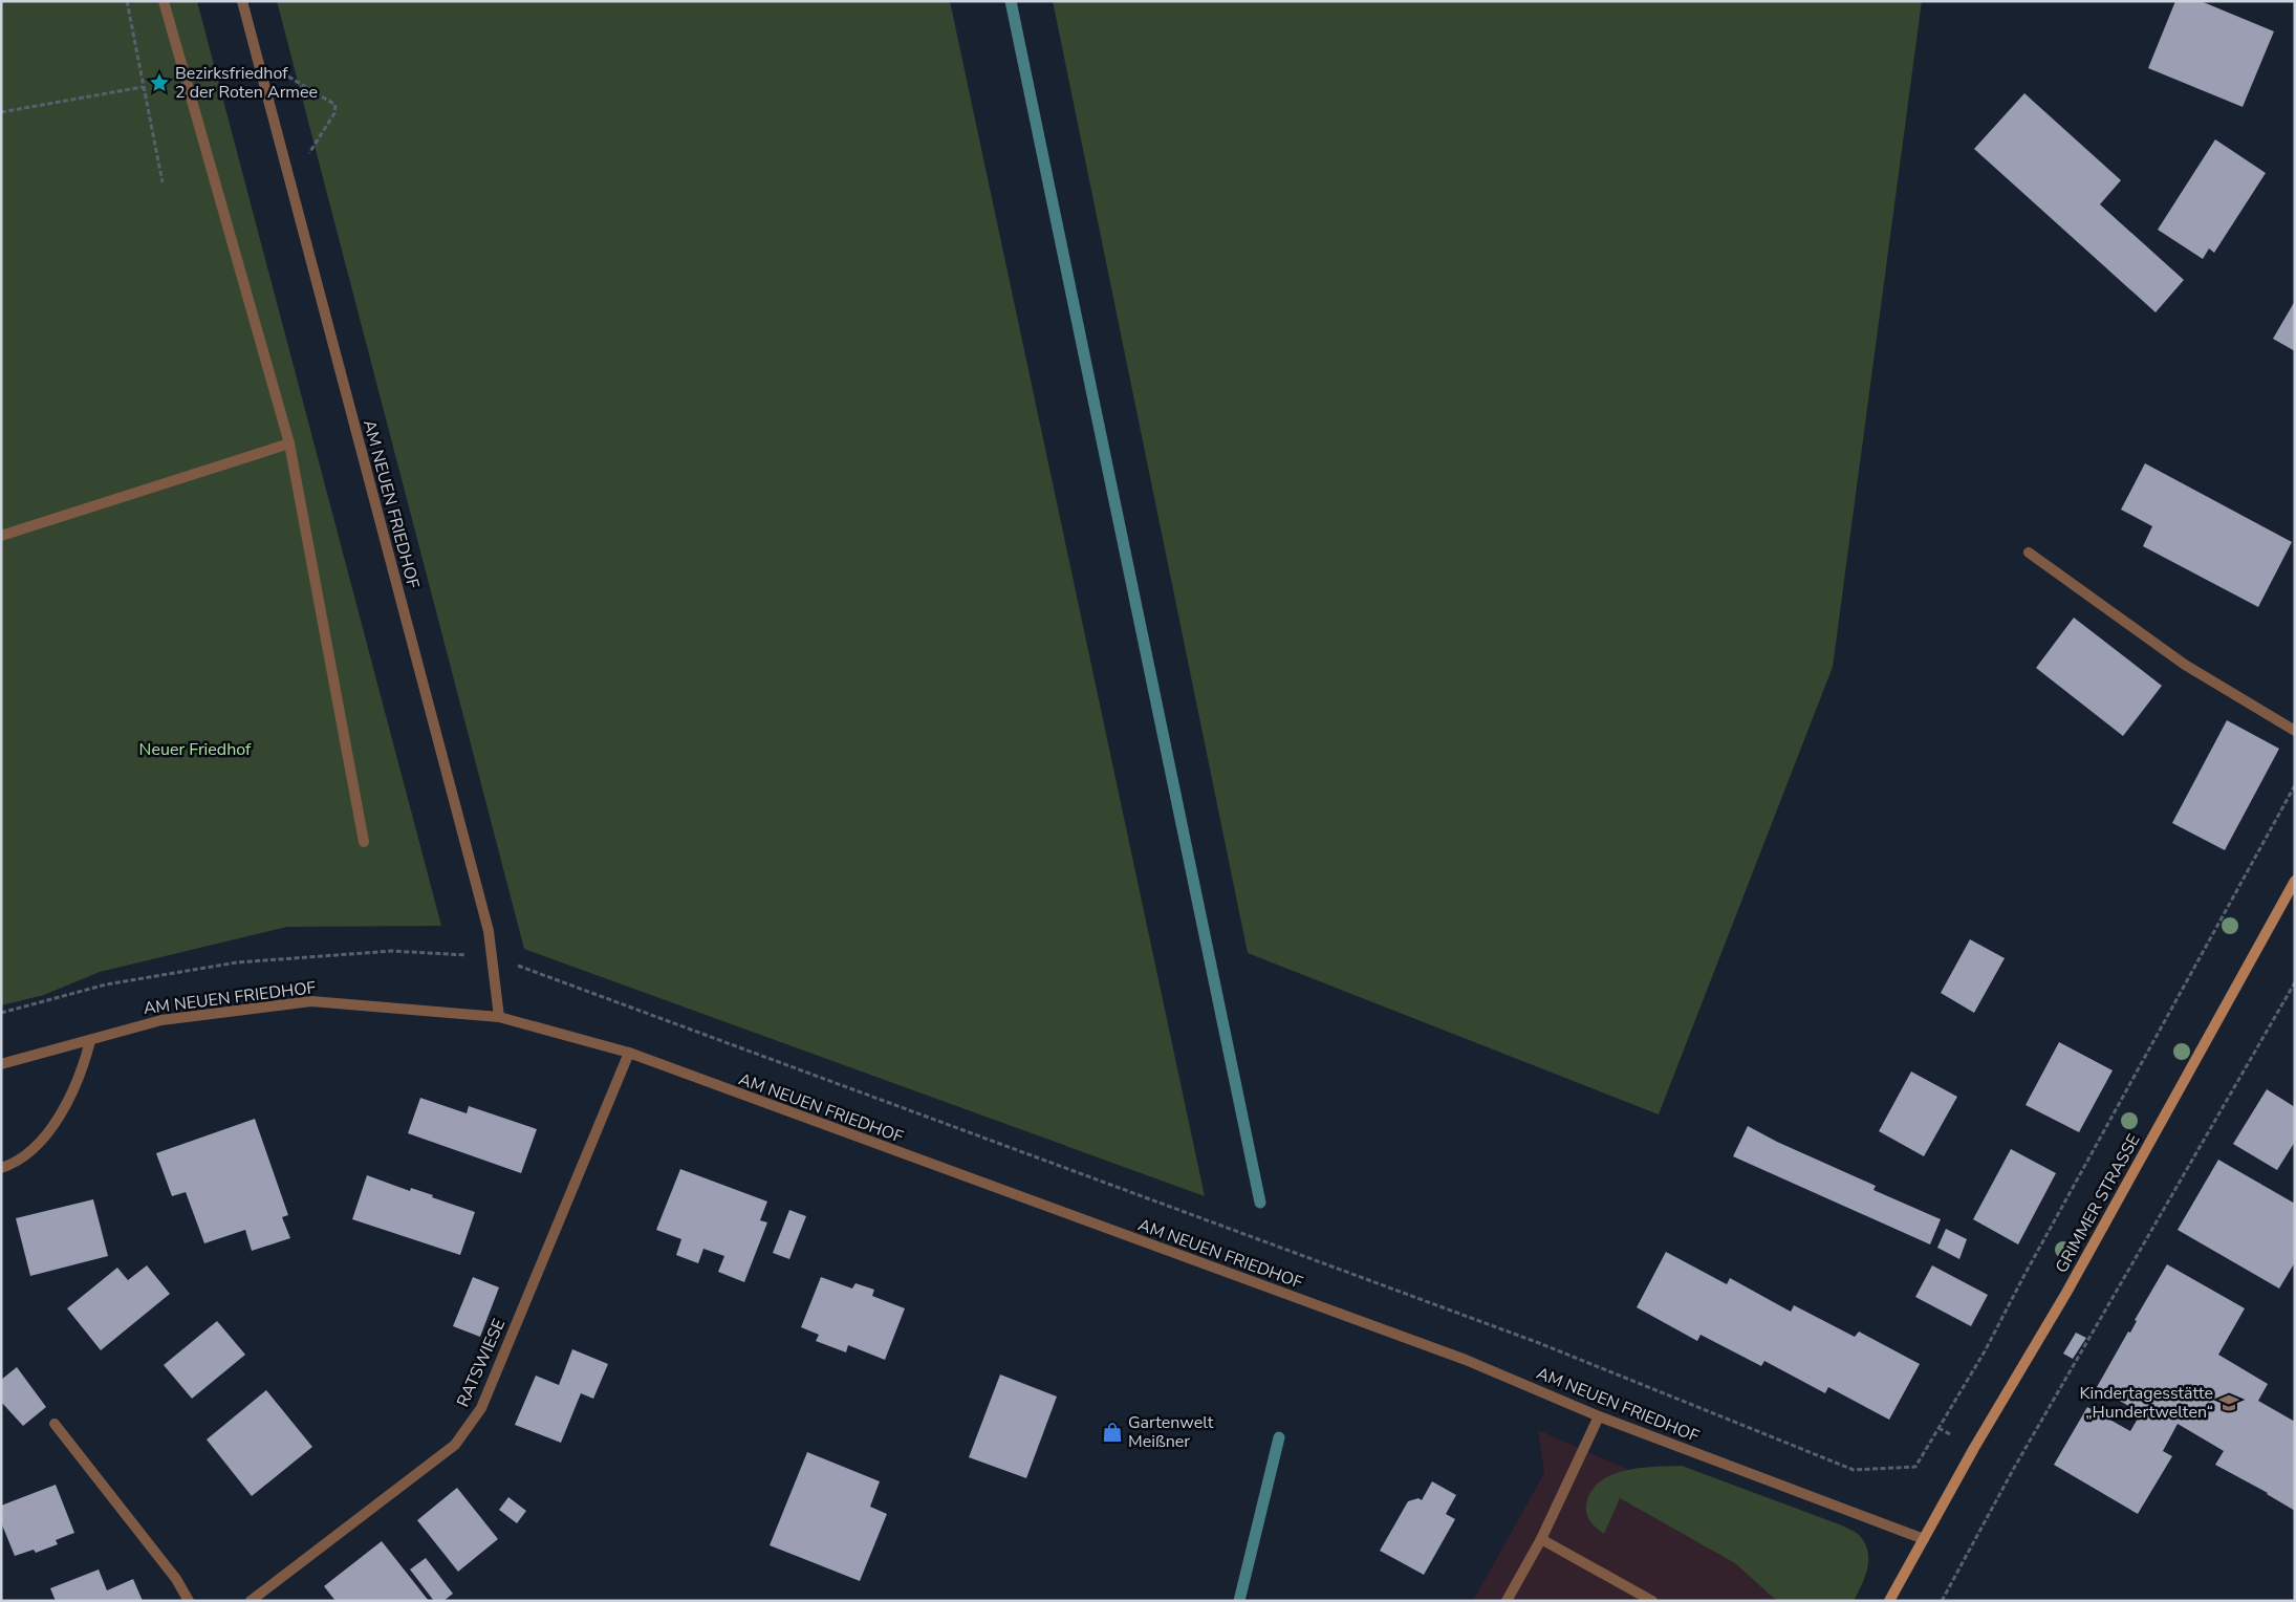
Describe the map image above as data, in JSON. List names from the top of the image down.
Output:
{
  "streets": {
    "main road": ["GRIMMER STRASSE"],
    "street": ["AM NEUEN FRIEDHOF", "RATSWIESE"]
  },
  "crossings": [
    ["AM NEUEN FRIEDHOF", "GRIMMER STRASSE"],
    ["AM NEUEN FRIEDHOF", "RATSWIESE"]
  ],
  "parks": ["Neuer Friedhof"],
  "places": {
    "place": ["Bezirksfriedhof 2 der Roten Armee"],
    "school or university": ["Kindertagesstätte „Hundertwelten“"],
    "shop": ["Gartenwelt Meißner"]
  }
}
